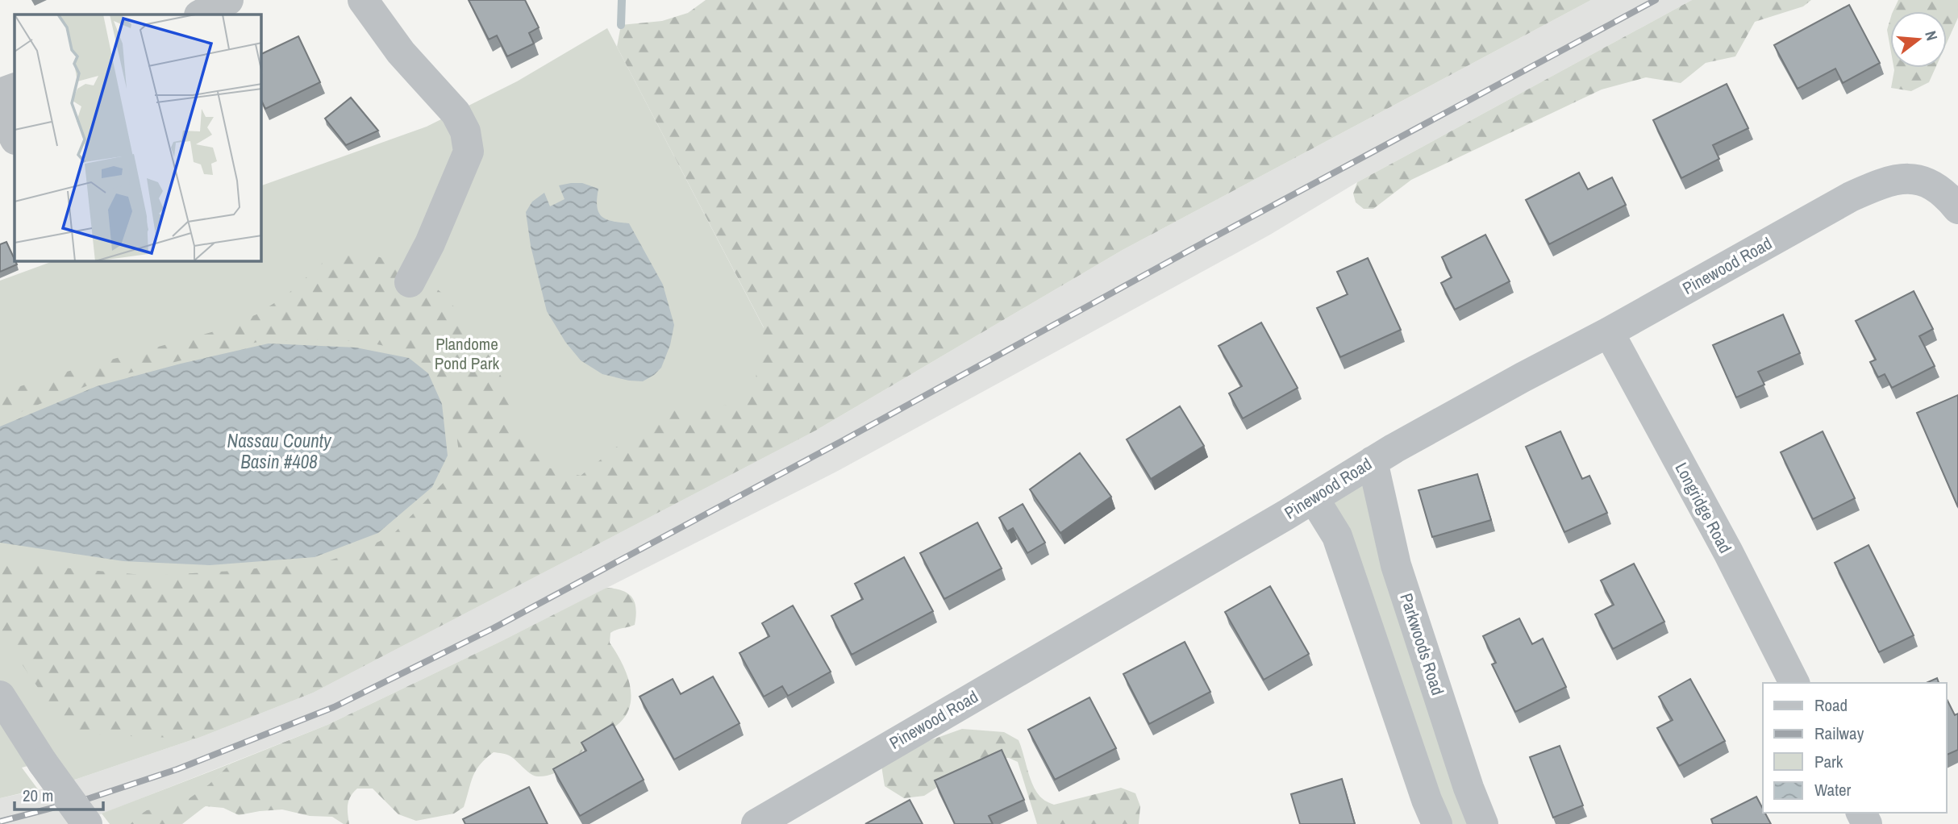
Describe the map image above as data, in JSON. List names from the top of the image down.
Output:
{
  "streets": {
    "street": ["Pinewood Road", "Longridge Road", "Parkwoods Road"]
  },
  "crossings": [
    ["Pinewood Road", "Longridge Road"],
    ["Pinewood Road", "Parkwoods Road"]
  ],
  "water": ["Nassau County Basin #408"],
  "parks": ["Plandome Pond Park"],
  "legend": [
    "Road",
    "Railway",
    "Park",
    "Water"
  ],
  "scale_bar": "20 m",
  "north": "right"
}
